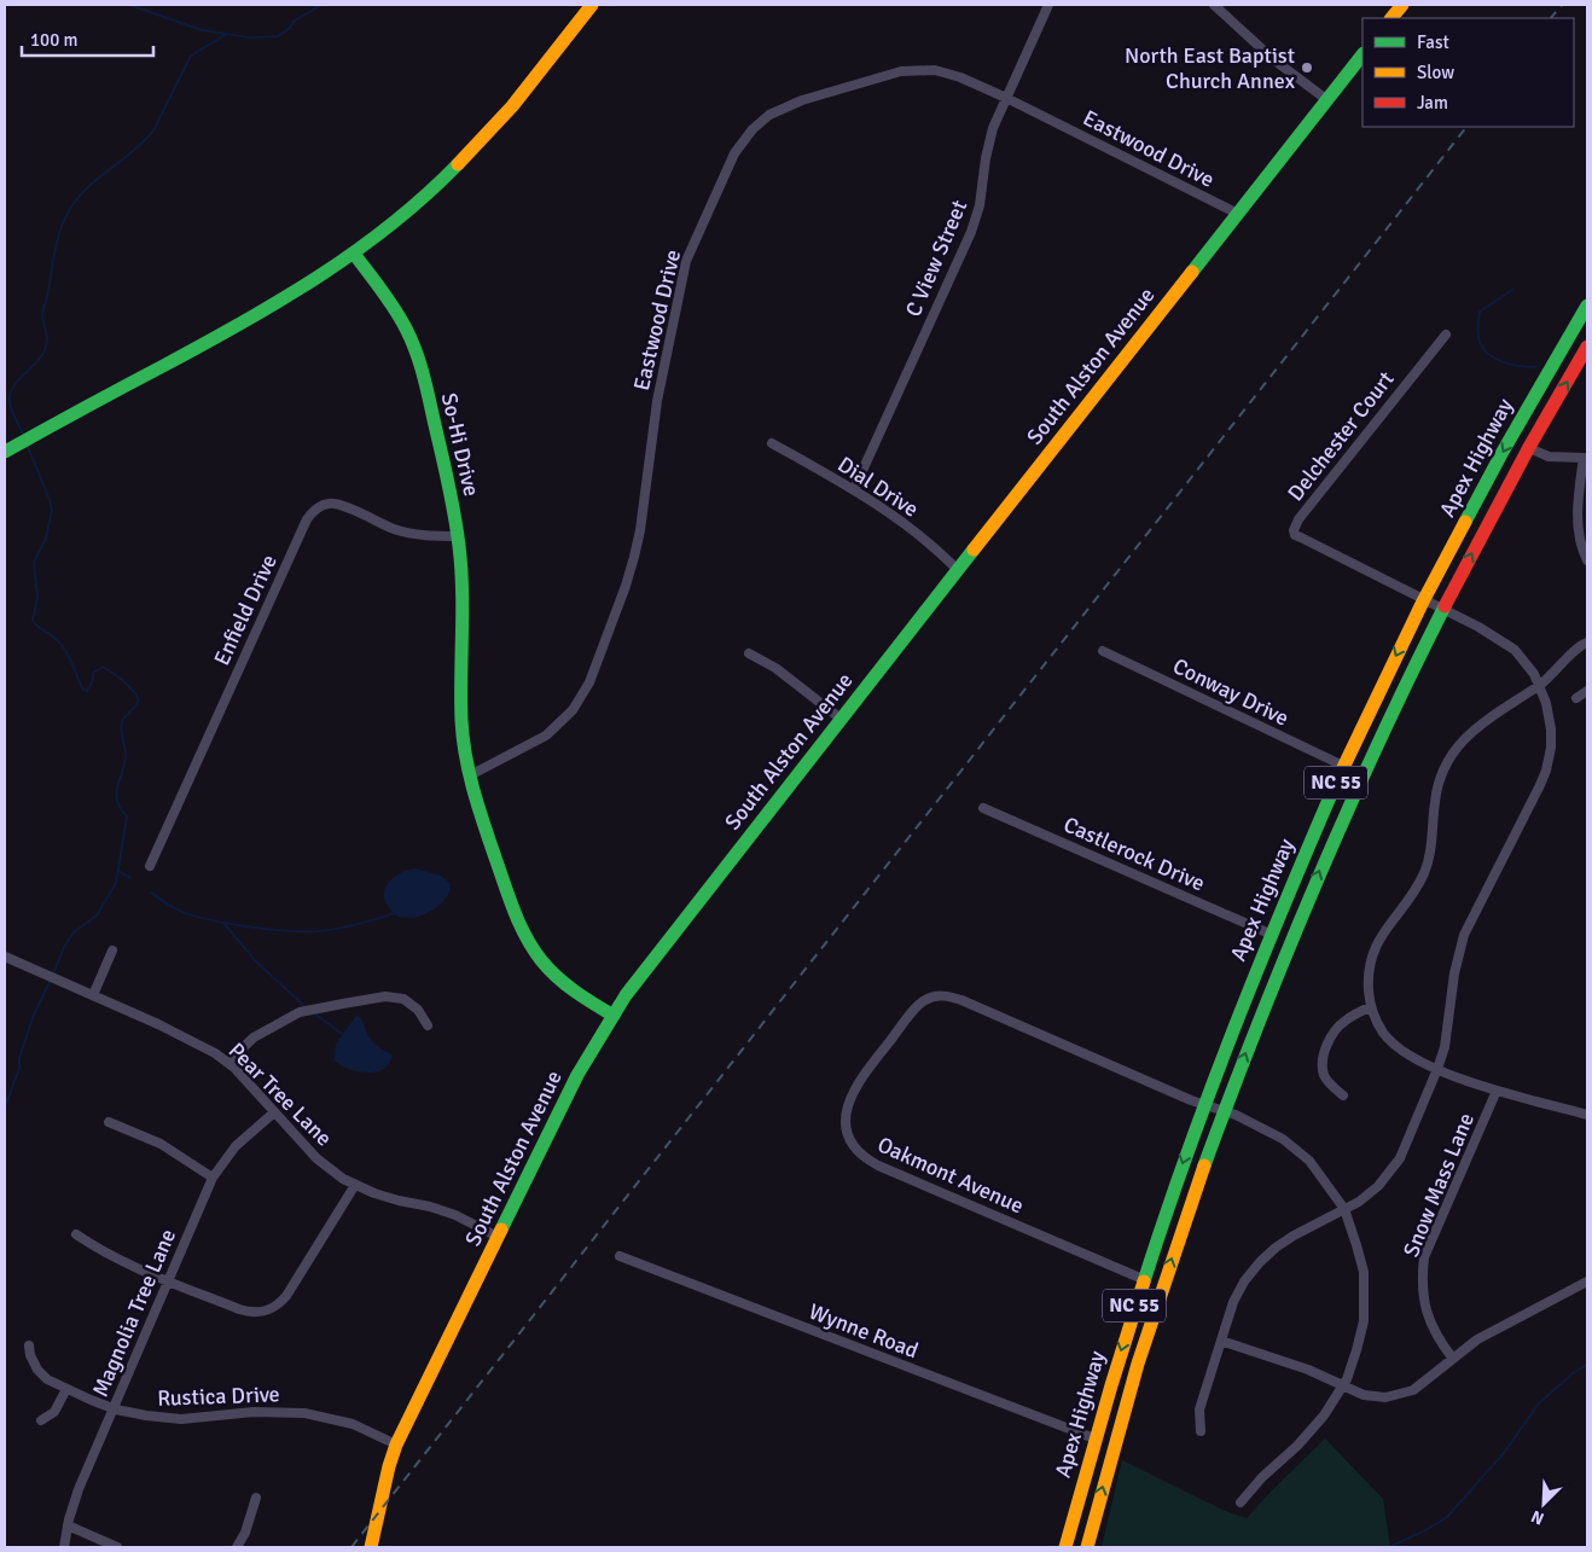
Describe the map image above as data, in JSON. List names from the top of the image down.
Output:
{
  "streets": {
    "street": [
      "Eastwood Drive",
      "C View Street",
      "South Alston Avenue",
      "Delchester Court",
      "So-Hi Drive",
      "Apex Highway",
      "Dial Drive",
      "Enfield Drive",
      "Conway Drive",
      "NC 55",
      "Castlerock Drive",
      "Pear Tree Lane",
      "Oakmont Avenue",
      "Snow Mass Lane",
      "Magnolia Tree Lane",
      "Wynne Road",
      "Rustica Drive"
    ]
  },
  "crossings": [
    ["Eastwood Drive", "C View Street"],
    ["Eastwood Drive", "South Alston Avenue"],
    ["Eastwood Drive", "So-Hi Drive"],
    ["C View Street", "Dial Drive"],
    ["South Alston Avenue", "So-Hi Drive"],
    ["South Alston Avenue", "Dial Drive"],
    ["South Alston Avenue", "Pear Tree Lane"],
    ["South Alston Avenue", "Rustica Drive"],
    ["Delchester Court", "Apex Highway"],
    ["So-Hi Drive", "Enfield Drive"],
    ["Apex Highway", "Conway Drive"],
    ["Apex Highway", "Castlerock Drive"],
    ["Apex Highway", "Oakmont Avenue"],
    ["Apex Highway", "Wynne Road"],
    ["Pear Tree Lane", "Magnolia Tree Lane"],
    ["Magnolia Tree Lane", "Rustica Drive"]
  ],
  "places": ["North East Baptist Church Annex"],
  "legend": ["Fast", "Slow", "Jam"],
  "scale_bar": "100 m",
  "north": "bottom left"
}
